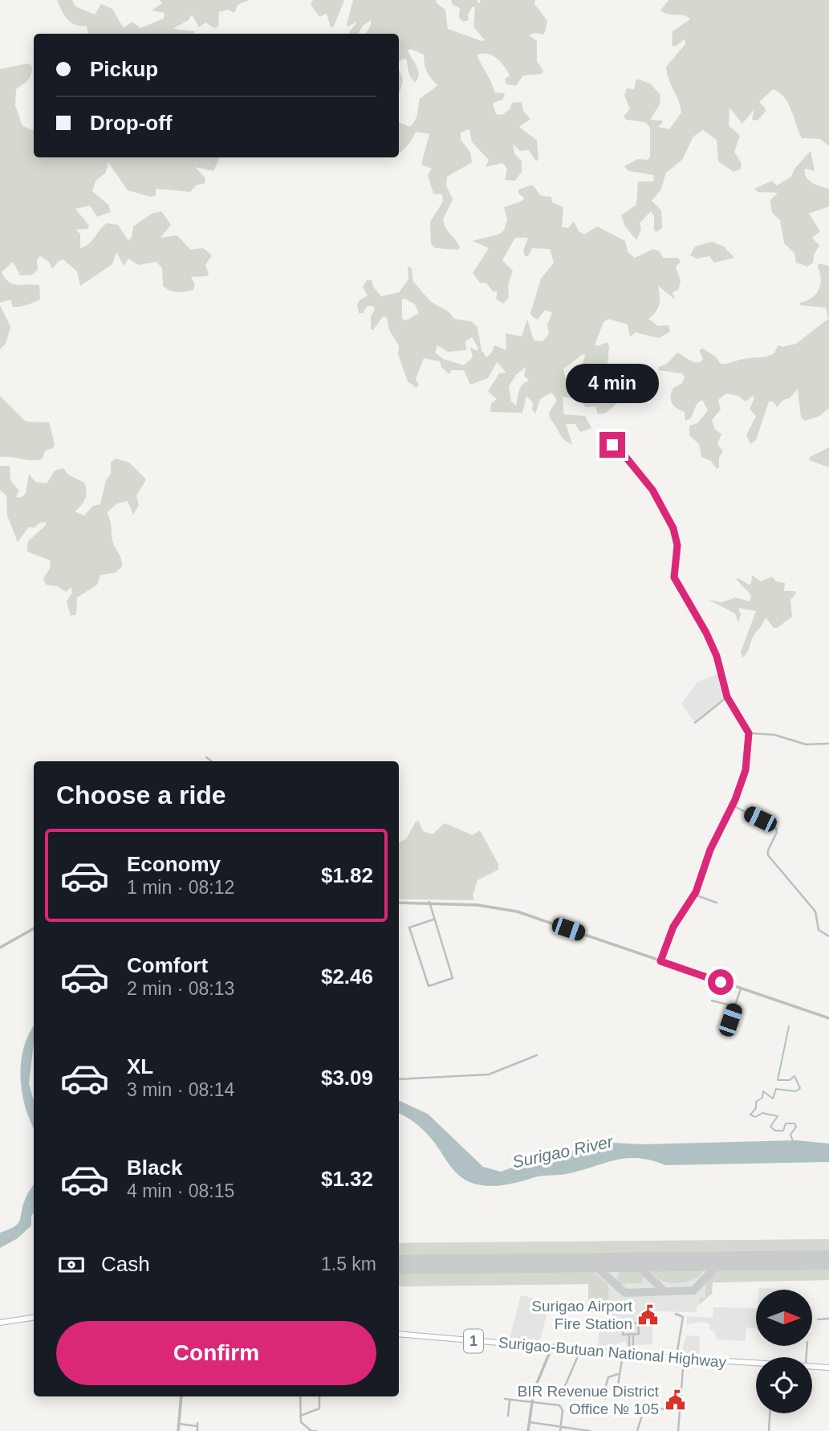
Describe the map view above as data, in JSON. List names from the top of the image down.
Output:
{
  "streets": {
    "highway": ["1", "Surigao-Butuan National Highway"]
  },
  "water": ["Surigao River"],
  "places": {
    "public building": ["Surigao Airport Fire Station", "BIR Revenue District Office № 105"]
  },
  "north": "right",
  "page": {
    "banner": ["Pickup", "Drop-off"],
    "bubble": "4 min",
    "heading": "Choose a ride",
    "list": [
      {
        "name": "Economy",
        "note": "1 min · 08:12",
        "value": "$1.82"
      },
      {
        "name": "Comfort",
        "note": "2 min · 08:13",
        "value": "$2.46"
      },
      {
        "name": "XL",
        "note": "3 min · 08:14",
        "value": "$3.09"
      },
      {
        "name": "Black",
        "note": "4 min · 08:15",
        "value": "$1.32"
      }
    ],
    "pay": ["Cash", "1.5 km"],
    "buttons": "Confirm"
  }
}
